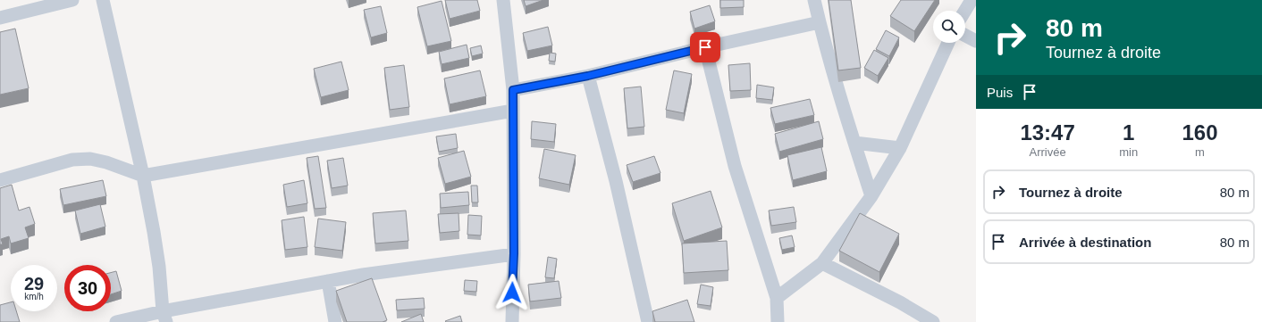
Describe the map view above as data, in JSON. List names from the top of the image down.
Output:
{
  "page": {
    "turn": ["80 m", "Tournez à droite"],
    "then": "Puis",
    "eta": [
      "13:47",
      "Arrivée",
      "1",
      "min",
      "160",
      "m"
    ],
    "list": [
      {
        "name": "Tournez à droite",
        "value": "80 m"
      },
      {
        "name": "Arrivée à destination",
        "value": "80 m"
      }
    ],
    "speed": "29 km/h",
    "limit": "30"
  }
}
